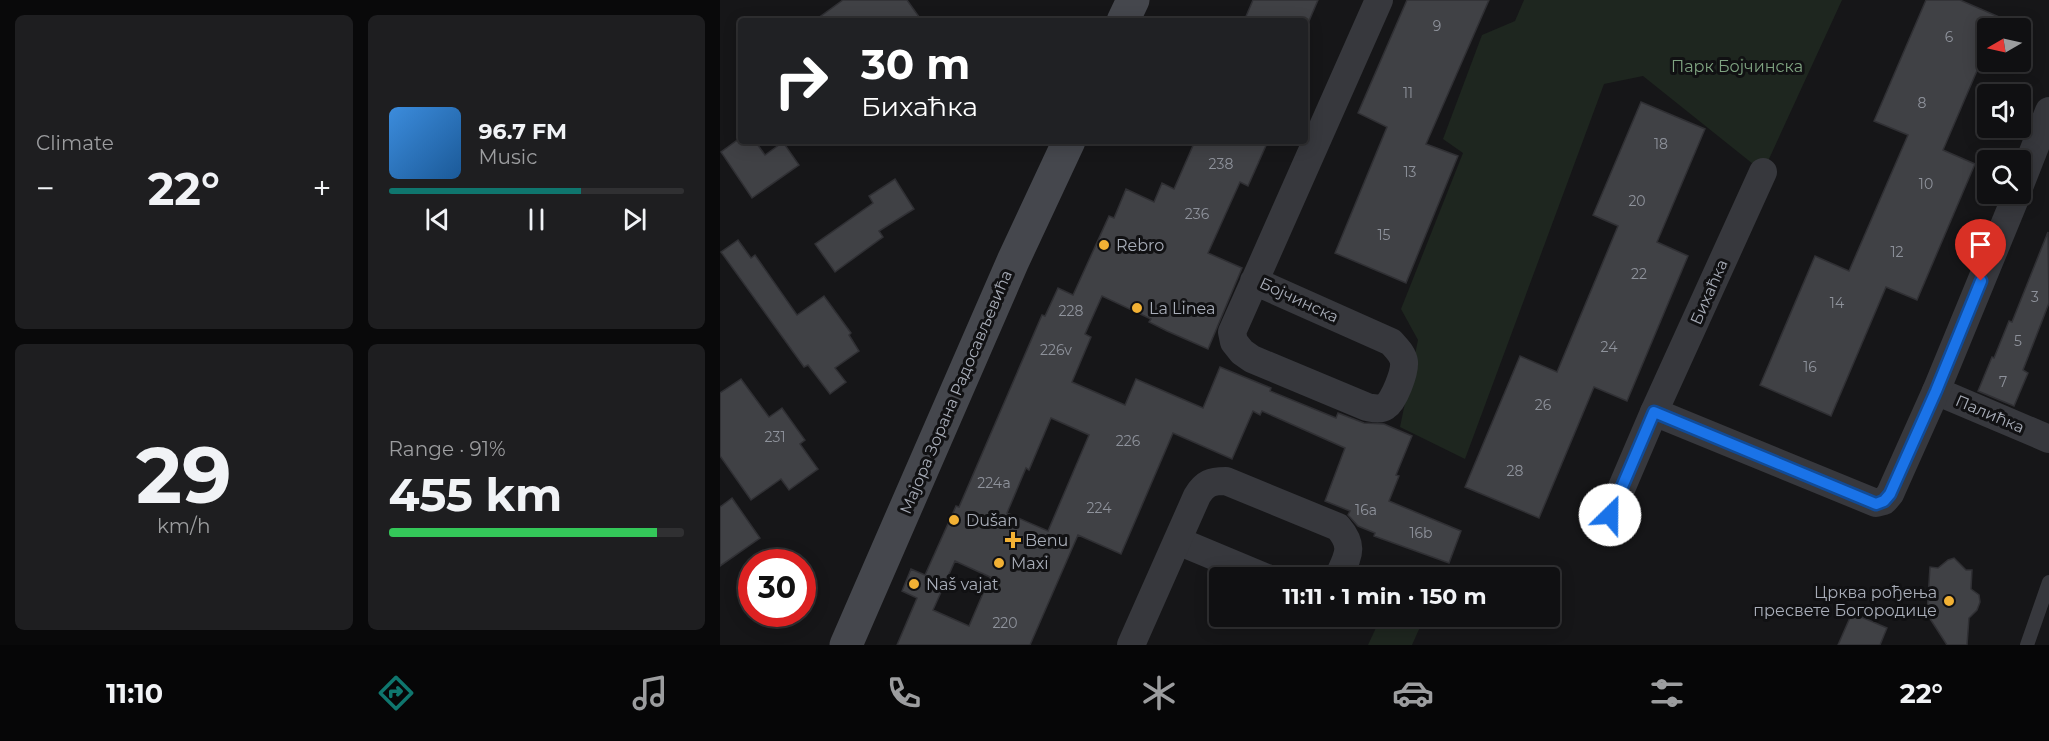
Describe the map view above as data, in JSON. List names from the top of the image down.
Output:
{
  "streets": {
    "main road": ["Мајора Зорана Радосављевића"],
    "street": ["Бихаћка", "Бојчинска", "Палићка"]
  },
  "parks": ["Парк Бојчинска"],
  "places": {
    "other": [
      "Rebro",
      "La Linea",
      "Dušan",
      "Maxi",
      "Naš vajat",
      "Црква рођења пресвете Богородице"
    ],
    "health": ["Benu"]
  },
  "house_numbers": [
    "9",
    "6",
    "11",
    "8",
    "18",
    "238",
    "13",
    "10",
    "20",
    "236",
    "15",
    "12",
    "22",
    "3",
    "14",
    "228",
    "5",
    "24",
    "226v",
    "16",
    "7",
    "26",
    "231",
    "226",
    "28",
    "224a",
    "224",
    "16a",
    "16b",
    "220"
  ],
  "north": "left",
  "page": {
    "tile": [
      "Climate",
      ["29", "km/h"],
      ["Range · 91%", "455 km"]
    ],
    "turn": ["30 m", "Бихаћка"],
    "song": ["96.7 FM", "Music"],
    "heat": ["−", "22°", "+"],
    "limit": "30",
    "trip": "11:11 · 1 min · 150 m",
    "tabs": ["11:10", "22°"]
  }
}
